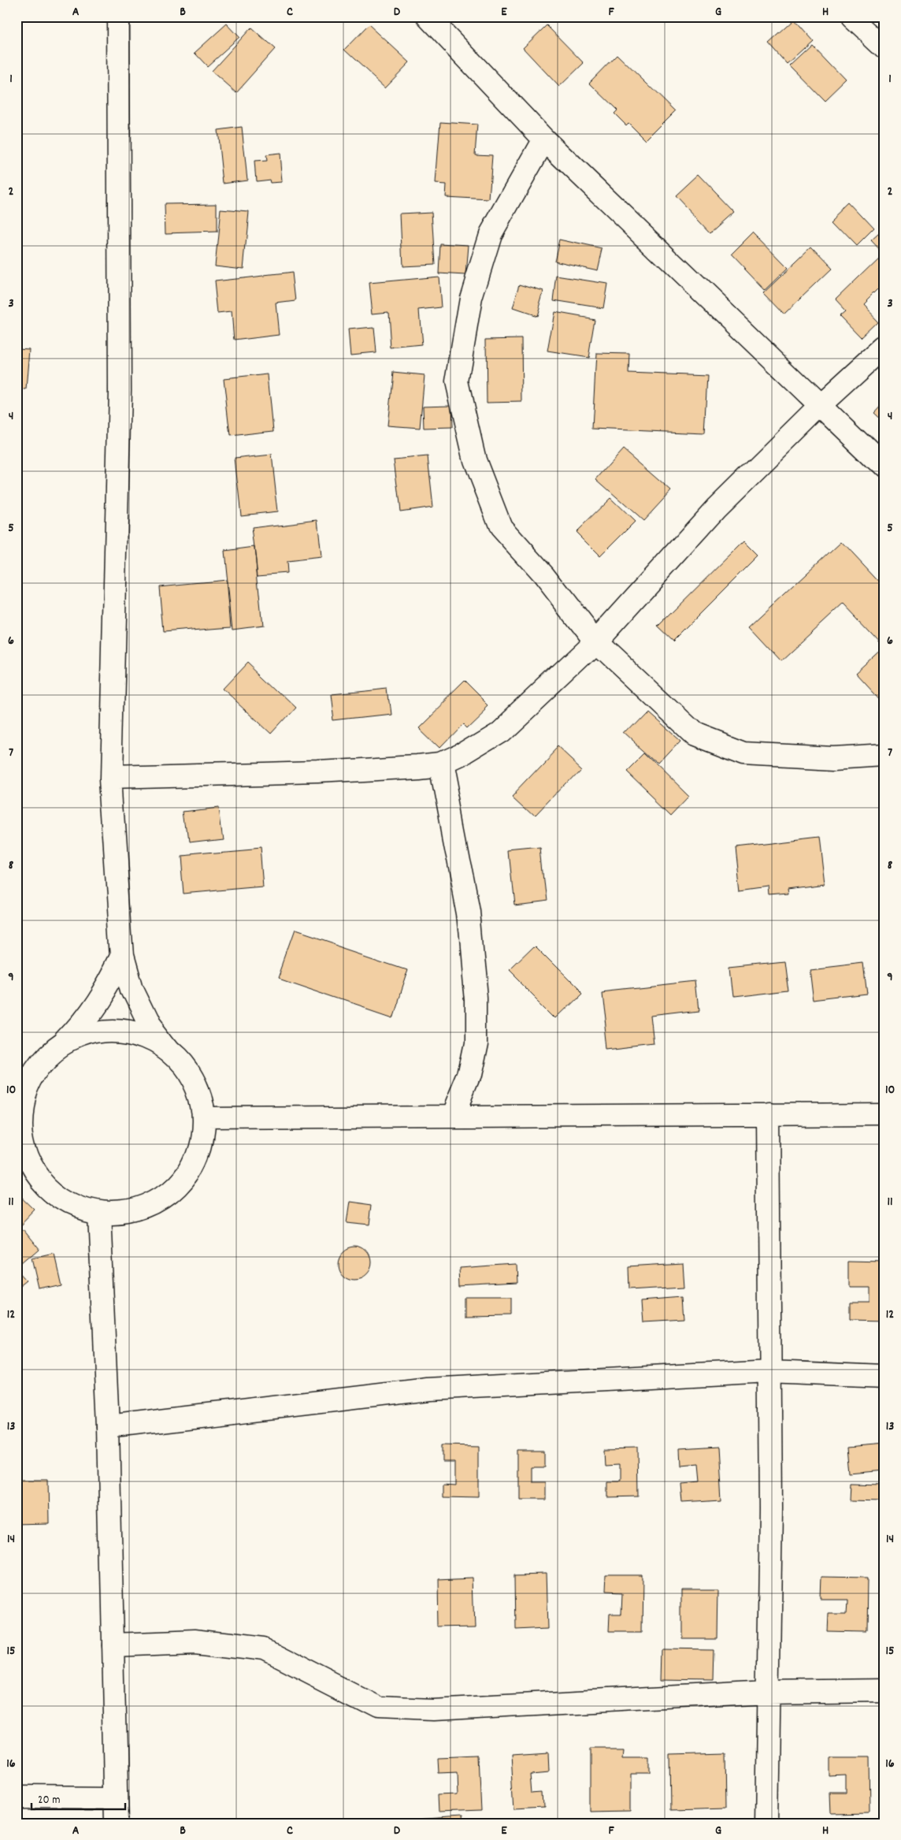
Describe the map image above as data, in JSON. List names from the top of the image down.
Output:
{
  "scale_bar": "20 m",
  "grid": {
    "columns": [
      "A",
      "B",
      "C",
      "D",
      "E",
      "F",
      "G",
      "H"
    ],
    "rows": [
      "1",
      "2",
      "3",
      "4",
      "5",
      "6",
      "7",
      "8",
      "9",
      "10",
      "11",
      "12",
      "13",
      "14",
      "15",
      "16"
    ]
  }
}
